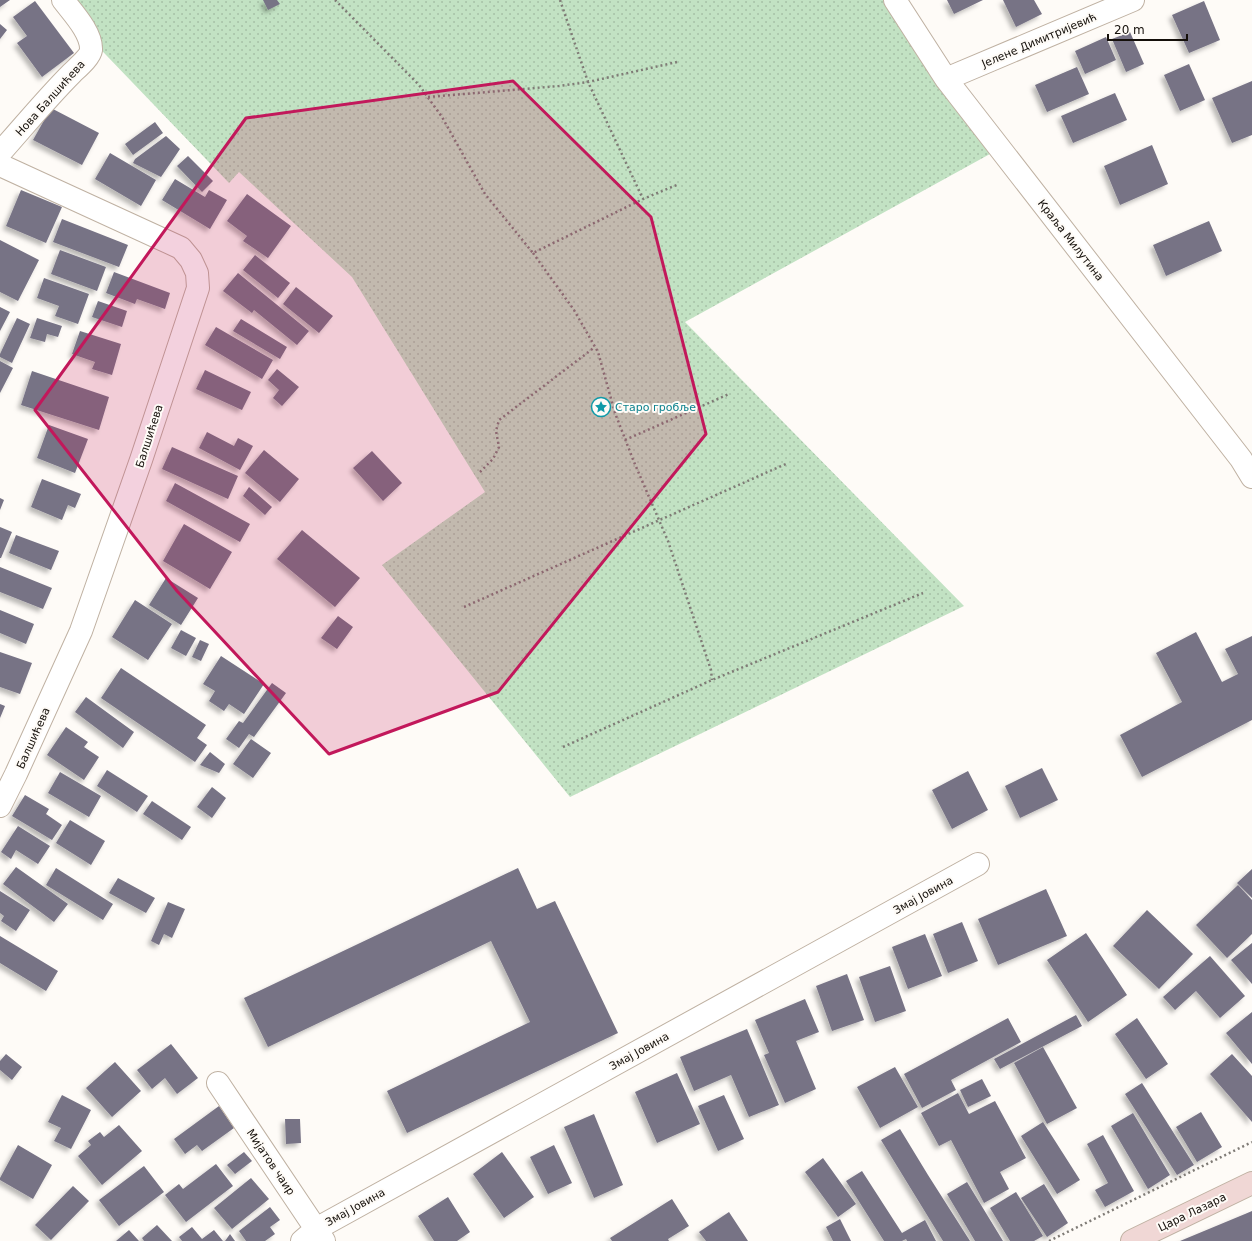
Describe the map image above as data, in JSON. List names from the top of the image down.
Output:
{
  "streets": {
    "main road": ["Цара Лазара"],
    "street": [
      "Јелене Димитријевић",
      "Нова Балшићева",
      "Краља Милутина",
      "Балшићева",
      "Змај Јовина",
      "Мијатов чаир"
    ]
  },
  "crossings": [
    ["Јелене Димитријевић", "Краља Милутина"],
    ["Змај Јовина", "Мијатов чаир"]
  ],
  "places": {
    "place": ["Старо гробље"]
  },
  "scale_bar": "20 m"
}
